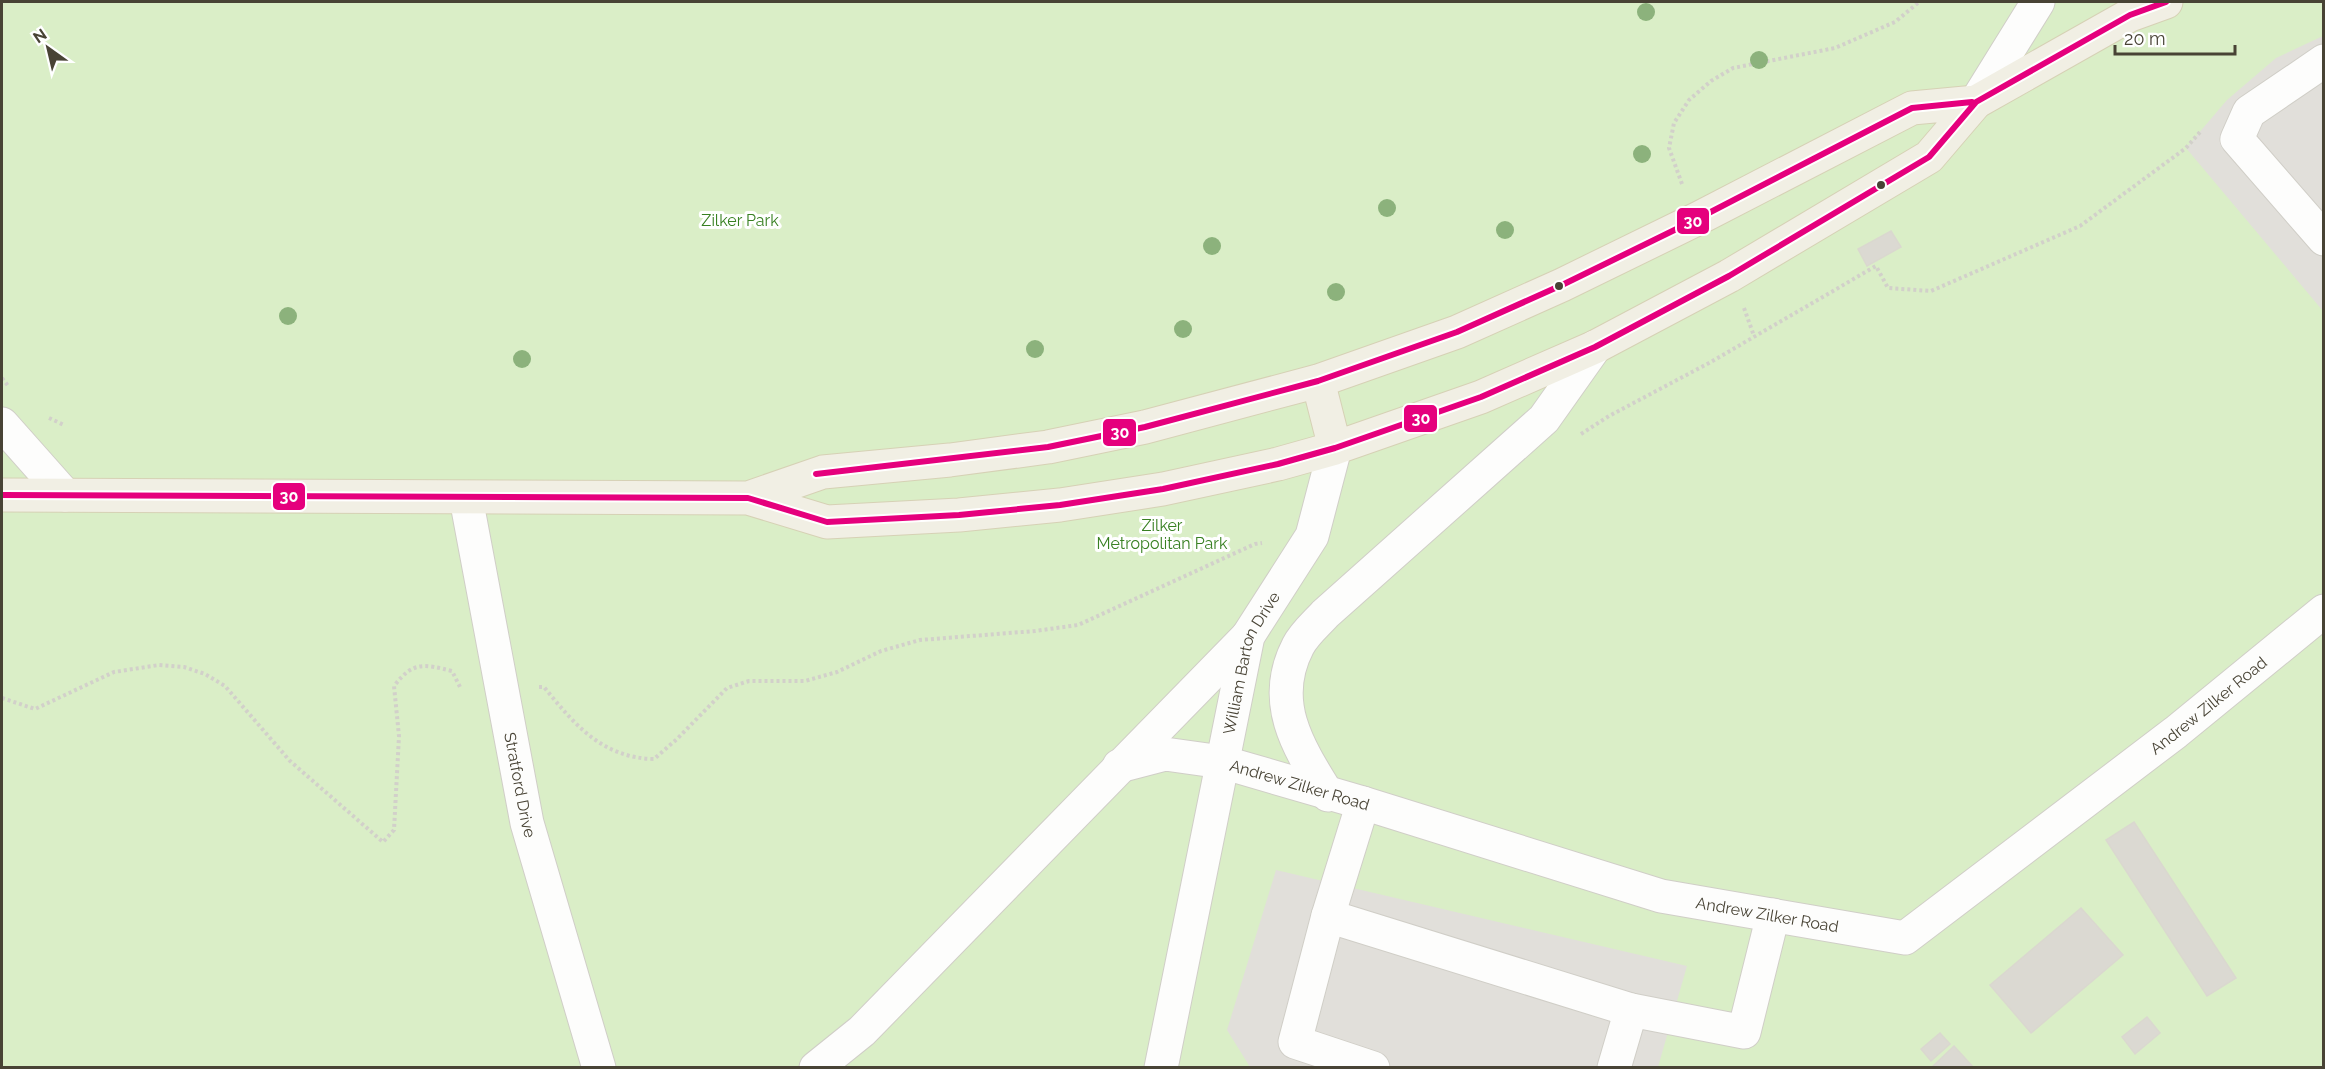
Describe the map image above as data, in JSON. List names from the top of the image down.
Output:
{
  "streets": {
    "street": ["William Barton Drive", "Andrew Zilker Road", "Stratford Drive"]
  },
  "crossings": [
    ["William Barton Drive", "Andrew Zilker Road"]
  ],
  "parks": ["Zilker Park", "Zilker Metropolitan Park"],
  "lines": ["transit line 30"],
  "scale_bar": "20 m",
  "north": "top left"
}
